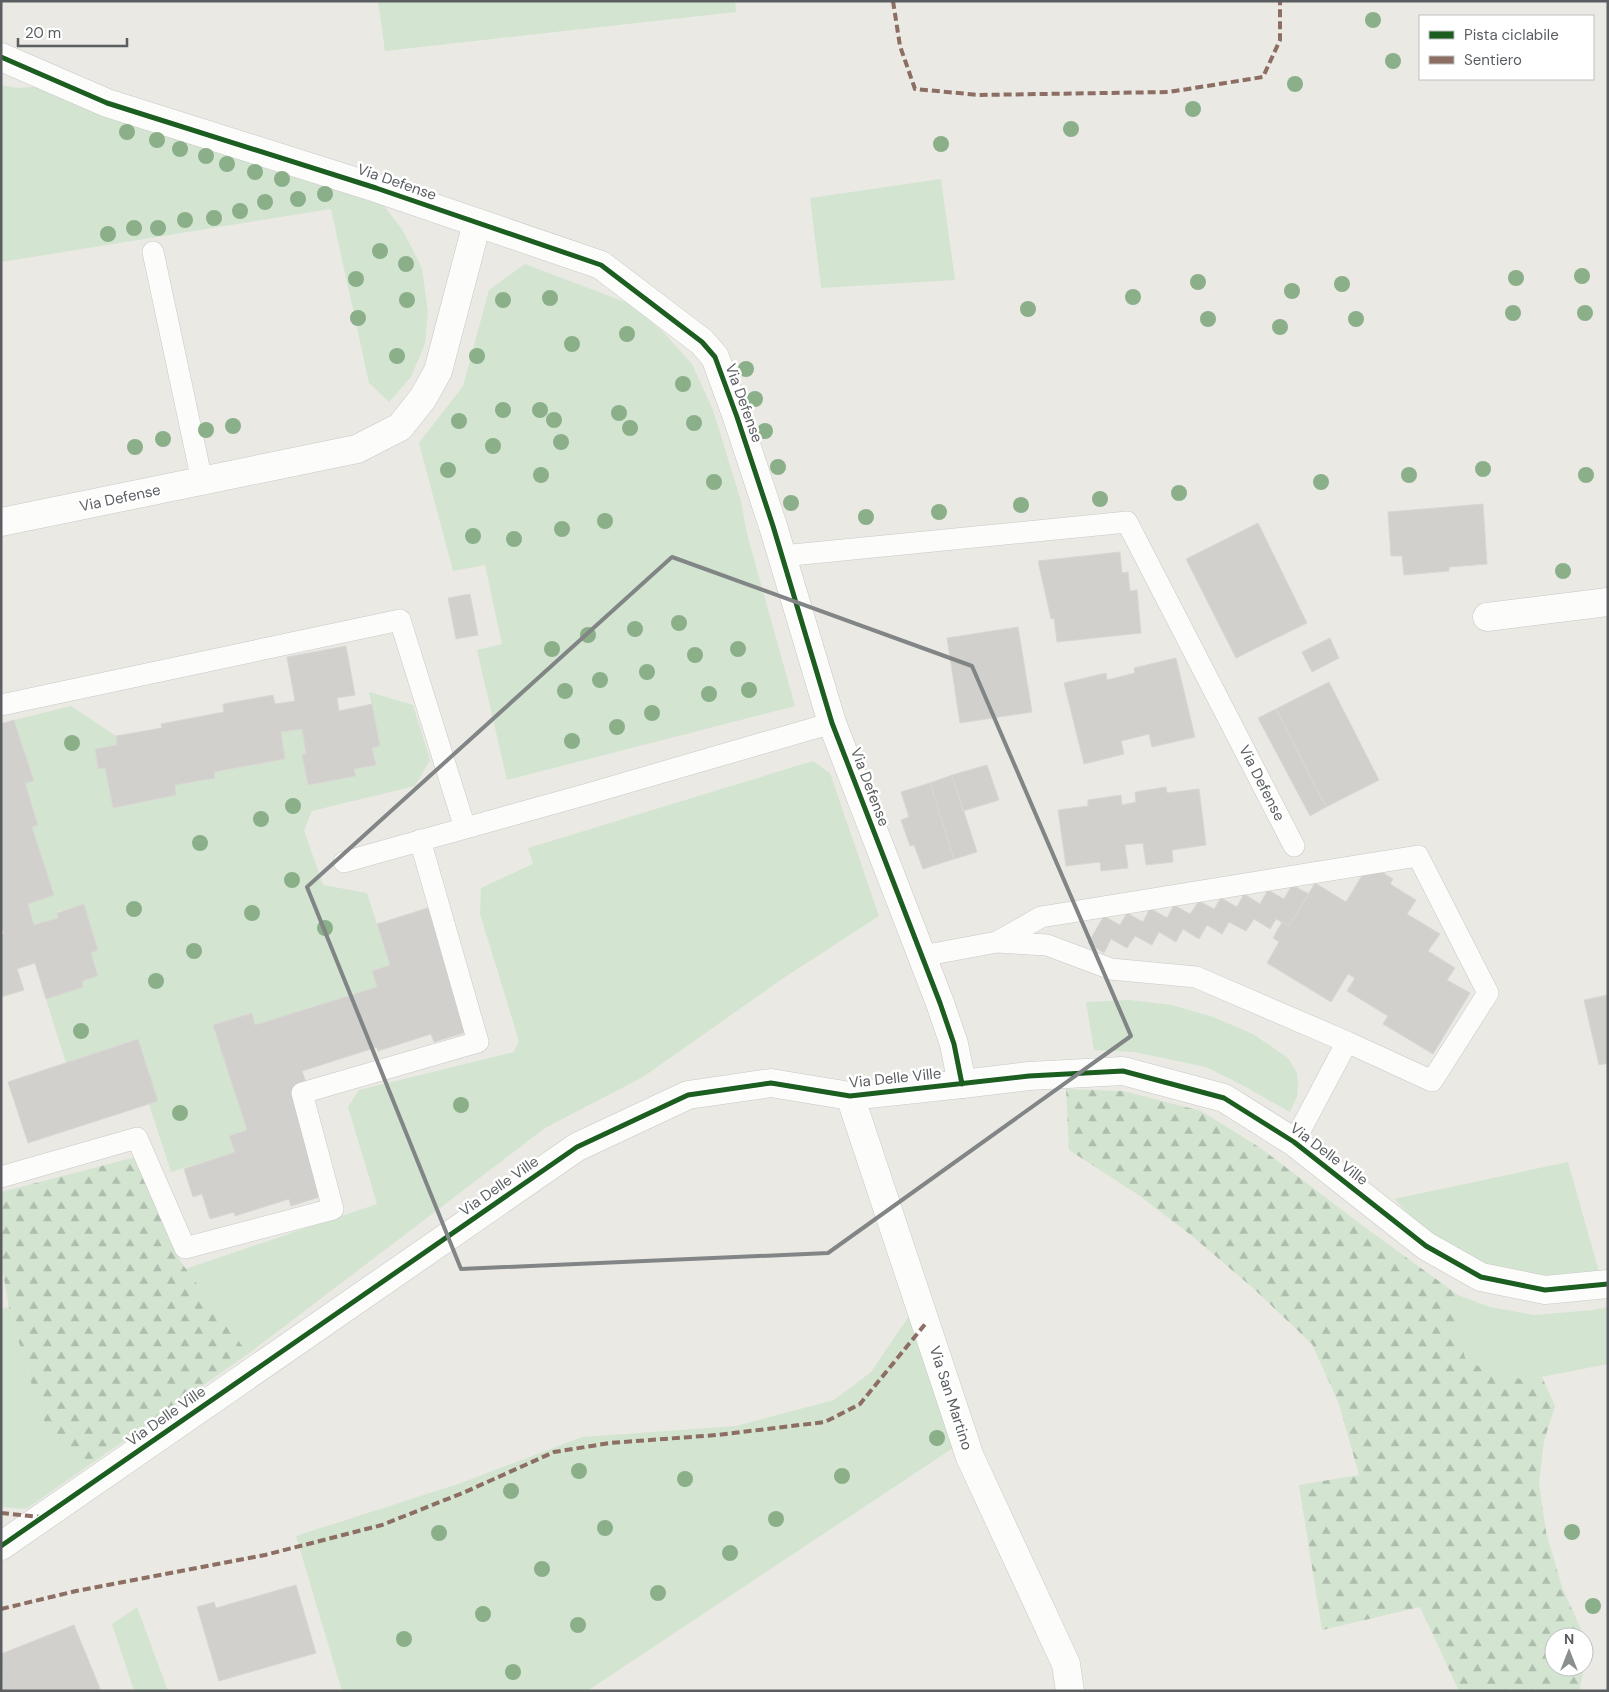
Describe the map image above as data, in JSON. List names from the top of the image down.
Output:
{
  "streets": {
    "street": ["Via Defense", "Via Delle Ville", "Via San Martino"]
  },
  "crossings": [
    ["Via Defense", "Via Delle Ville"],
    ["Via Delle Ville", "Via San Martino"]
  ],
  "legend": ["Pista ciclabile", "Sentiero"],
  "scale_bar": "20 m",
  "north": "top"
}
